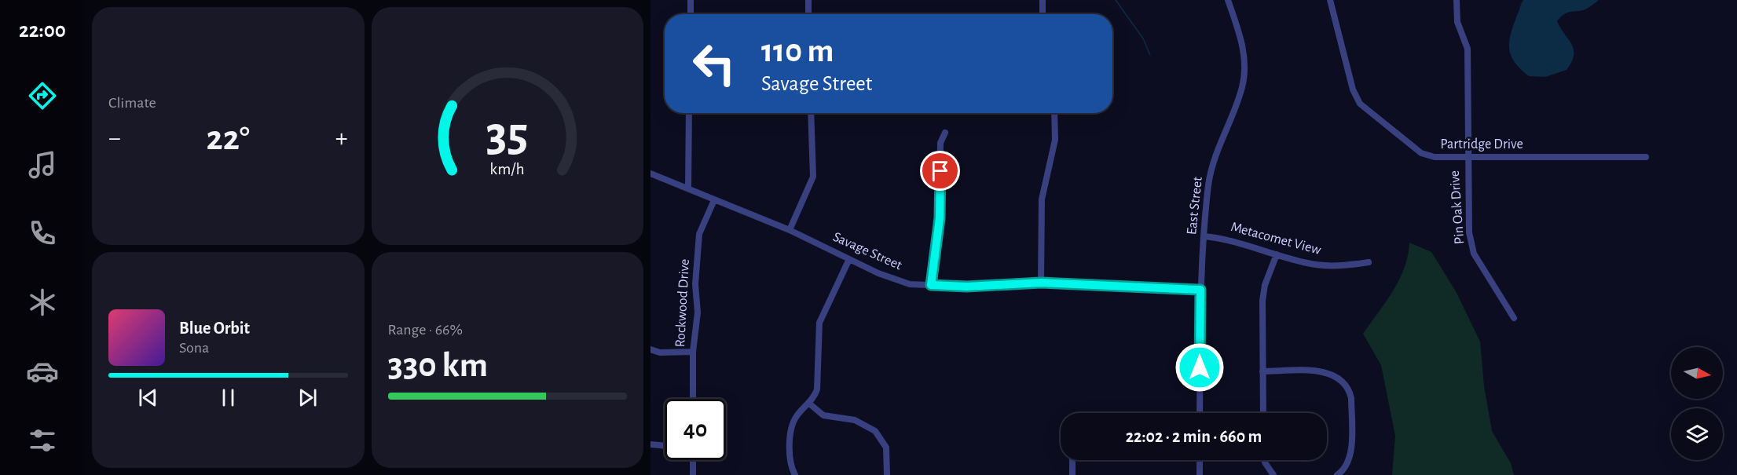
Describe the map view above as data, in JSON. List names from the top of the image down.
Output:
{
  "streets": {
    "street": [
      "Partridge Drive",
      "East Street",
      "Pin Oak Drive",
      "Metacomet View",
      "Savage Street",
      "Rockwood Drive"
    ]
  },
  "crossings": [
    ["Partridge Drive", "Pin Oak Drive"],
    ["East Street", "Metacomet View"],
    ["East Street", "Savage Street"],
    ["Savage Street", "Rockwood Drive"]
  ],
  "north": "right",
  "page": {
    "tabs": "22:00",
    "tile": [
      "Climate",
      ["Range · 66%", "330 km"]
    ],
    "turn": ["110 m", "Savage Street"],
    "heat": ["−", "22°", "+"],
    "song": ["Blue Orbit", "Sona"],
    "limit": "40",
    "trip": "22:02 · 2 min · 660 m",
    "gauge": ["35", "km/h"]
  }
}
